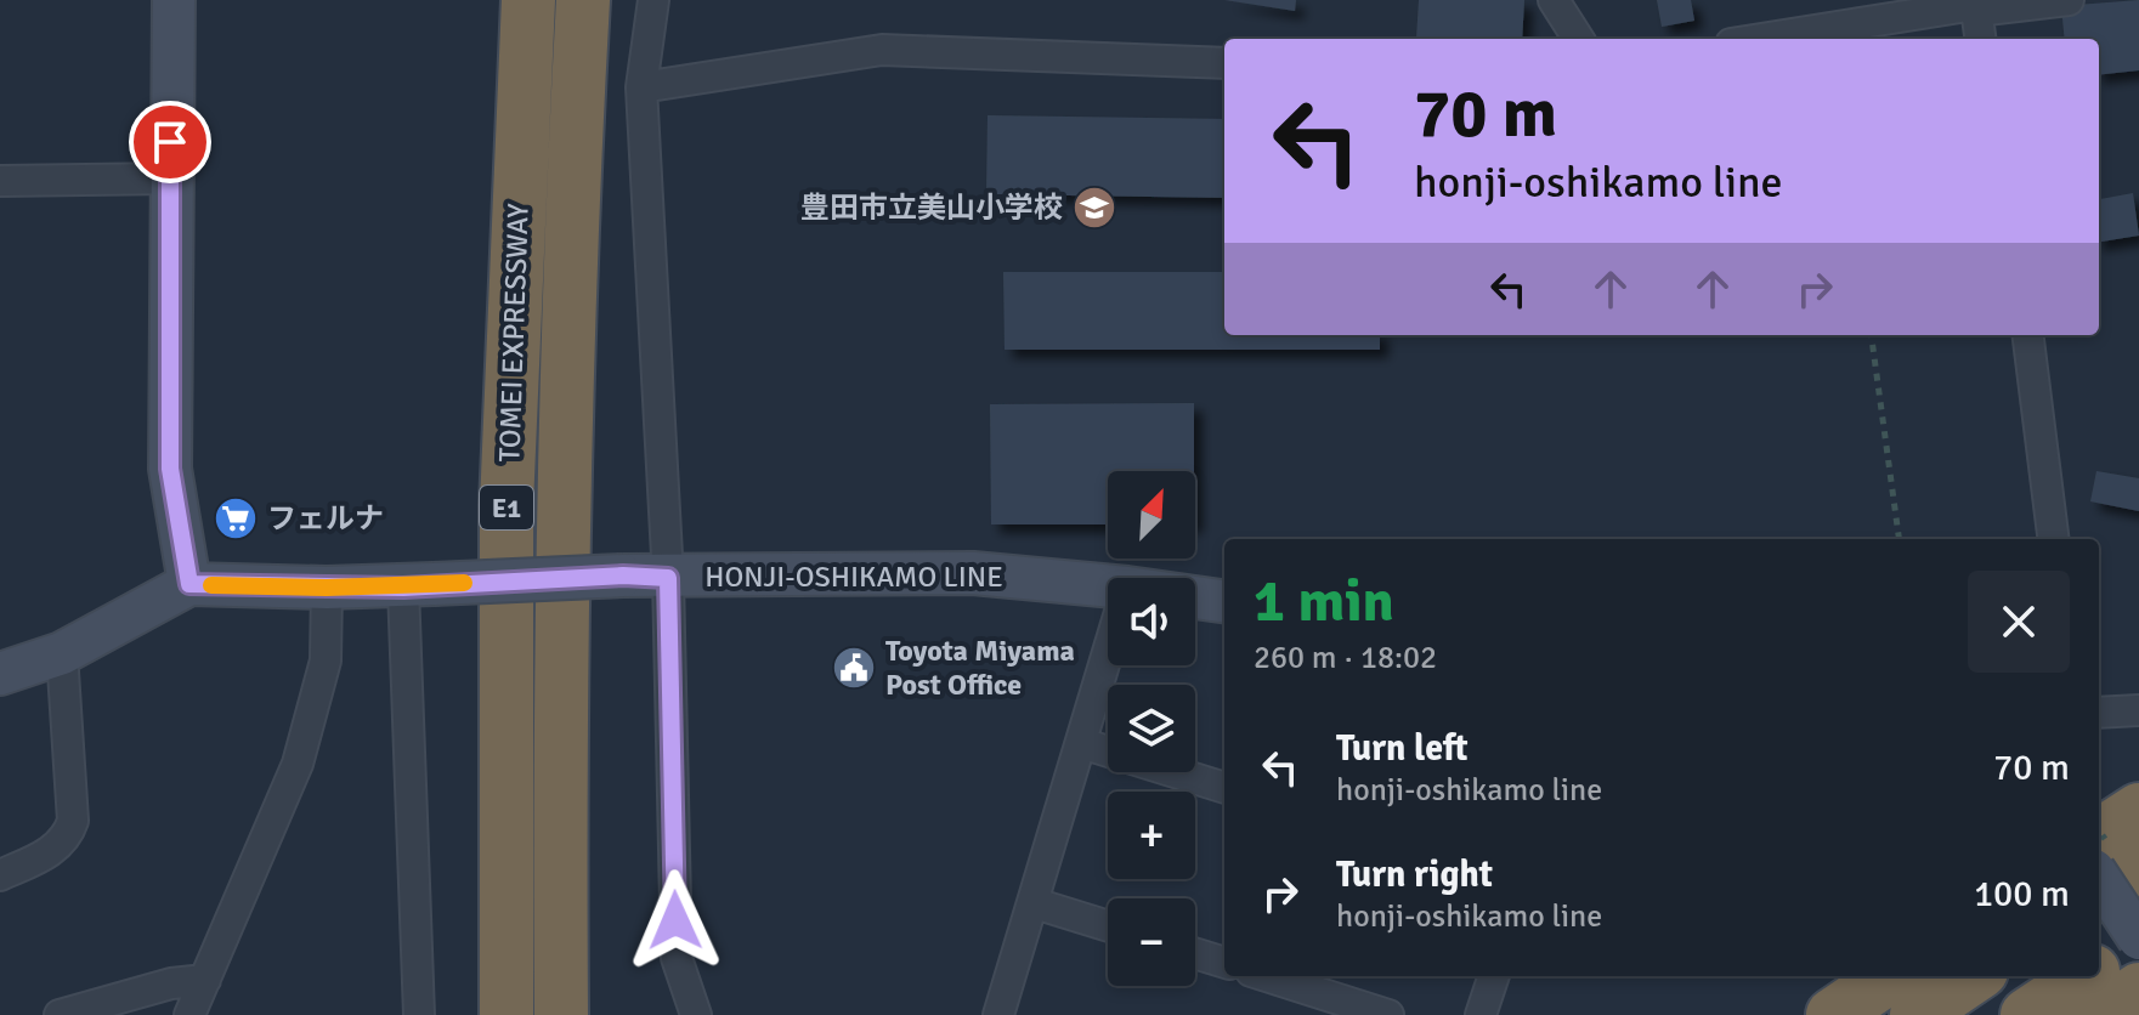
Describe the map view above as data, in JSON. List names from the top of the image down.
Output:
{
  "streets": {
    "highway": ["TOMEI EXPRESSWAY", "E1"],
    "main road": ["HONJI-OSHIKAMO LINE"]
  },
  "places": {
    "school or university": ["豊田市立美山小学校"],
    "supermarket": ["フェルナ"],
    "public building": ["Toyota Miyama Post Office"]
  },
  "north": "top right",
  "page": {
    "turn": ["70 m", "honji-oshikamo line"],
    "map_buttons": ["+", "−"],
    "heading": ["1 min", "260 m · 18:02"],
    "list": [
      {
        "name": "Turn left",
        "note": "honji-oshikamo line",
        "value": "70 m"
      },
      {
        "name": "Turn right",
        "note": "honji-oshikamo line",
        "value": "100 m"
      }
    ]
  }
}
